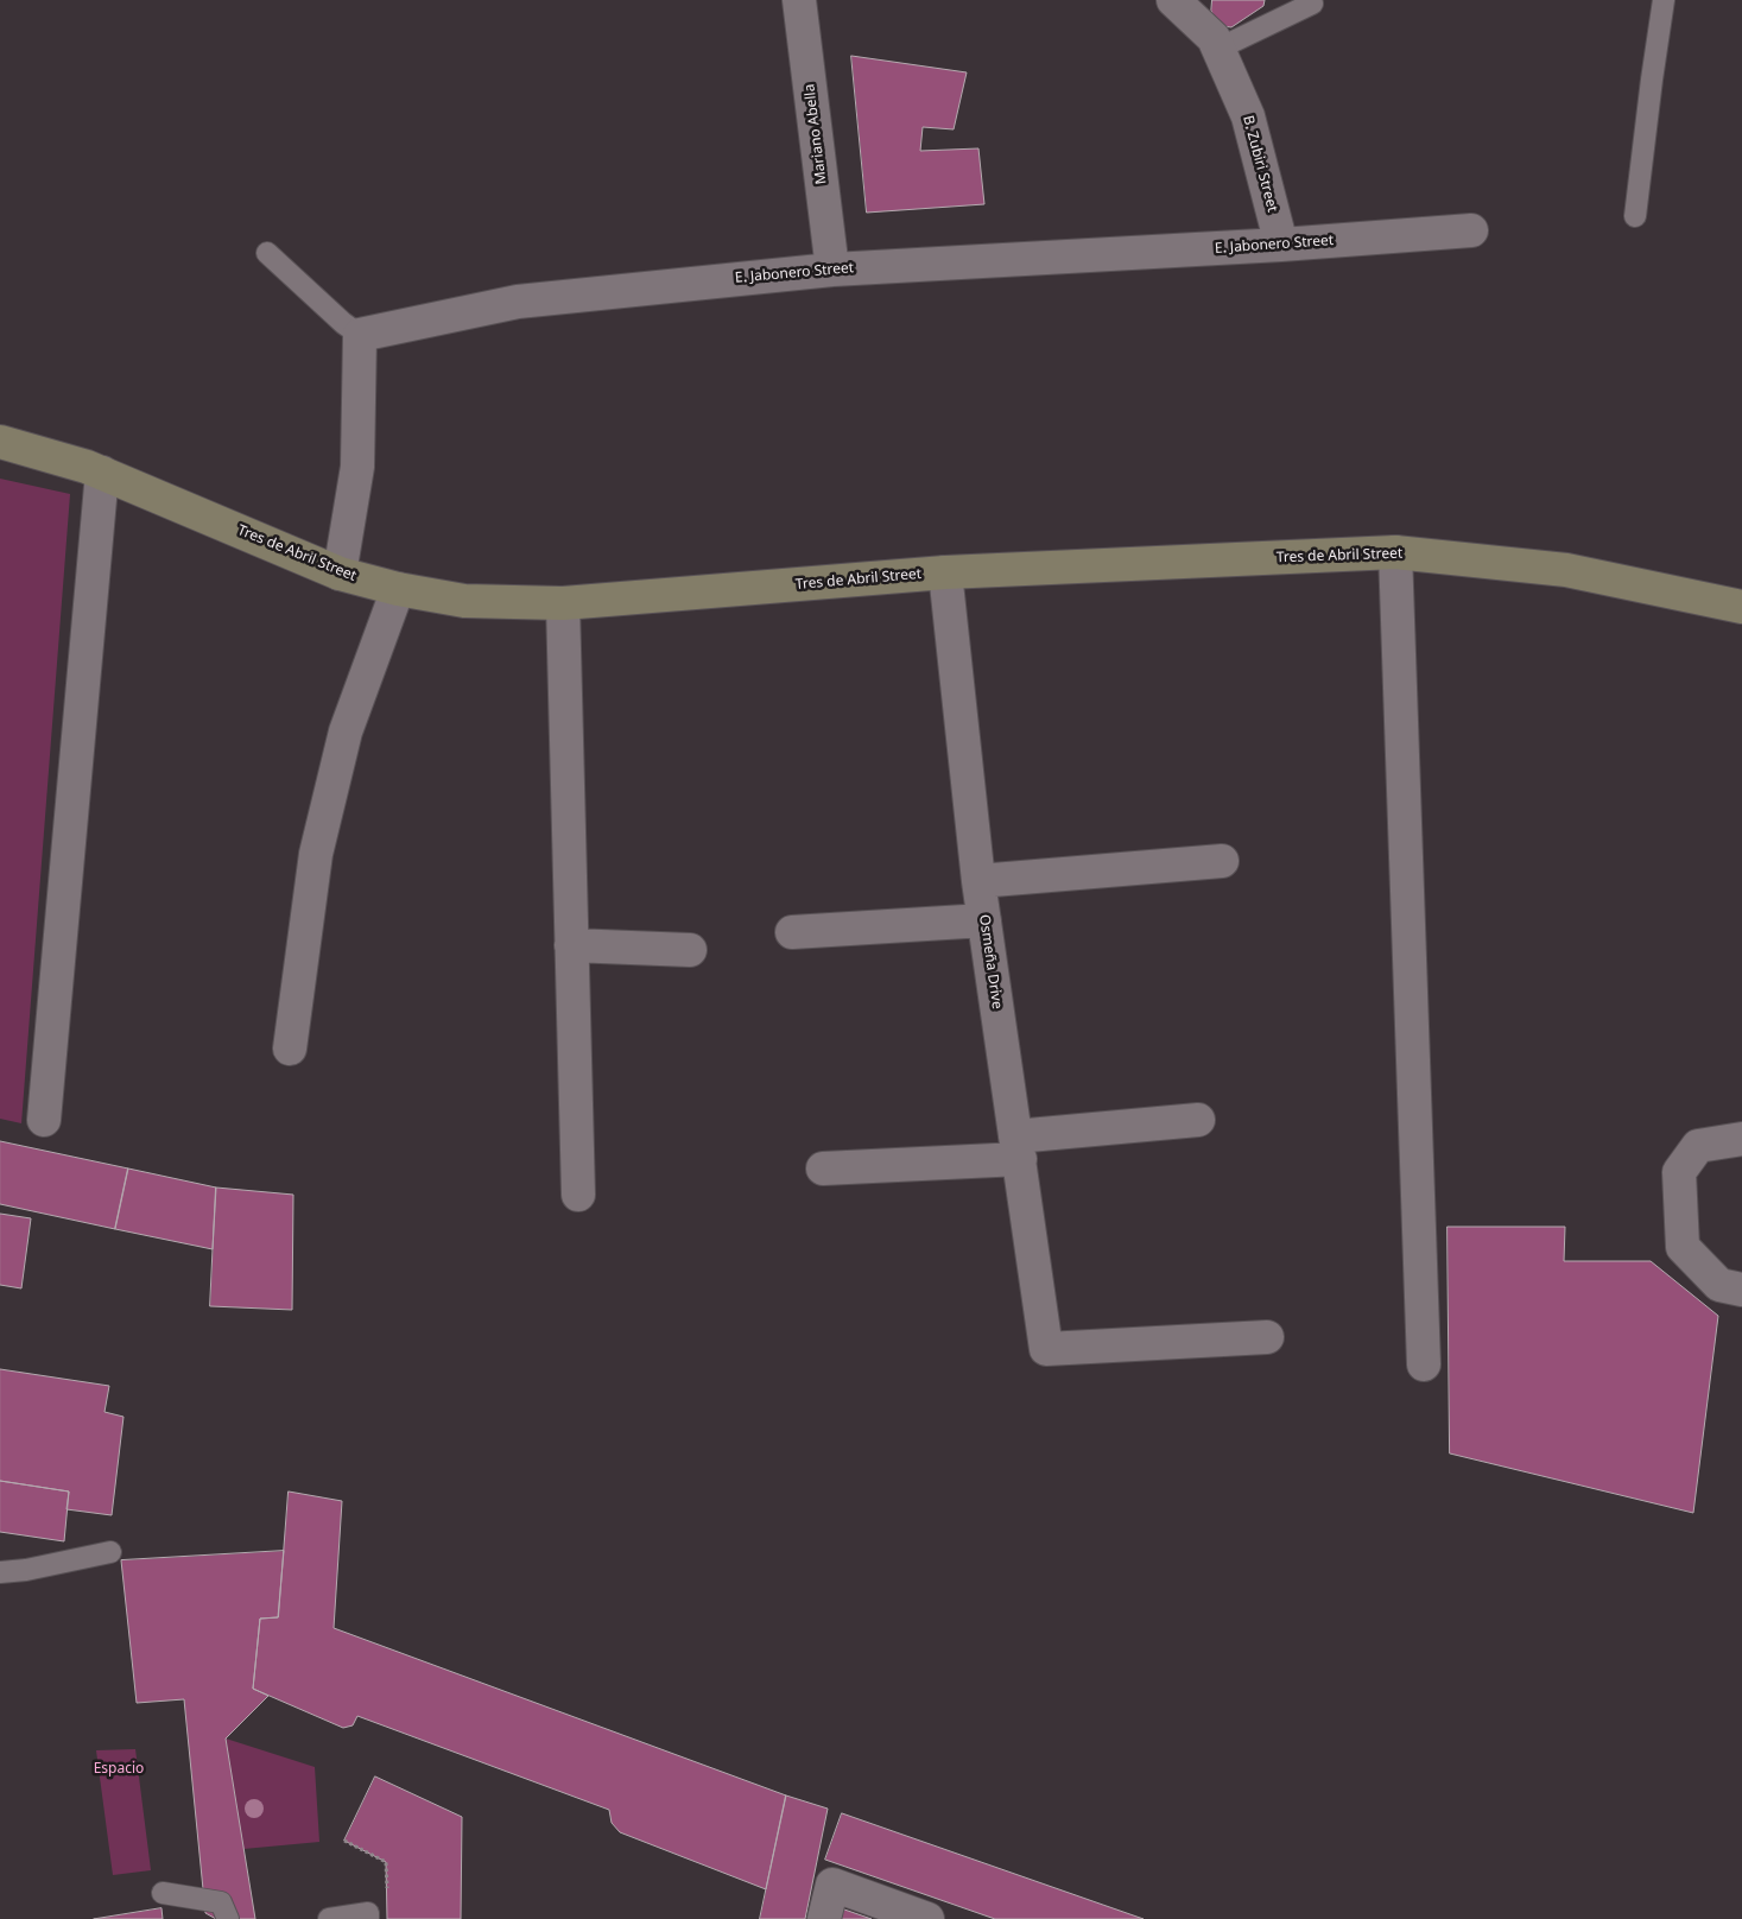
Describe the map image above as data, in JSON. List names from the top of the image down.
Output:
{
  "streets": {
    "street": [
      "Mariano Abella",
      "B. Zubiri Street",
      "E. Jabonero Street",
      "Tres de Abril Street",
      "Osmeña Drive"
    ]
  },
  "crossings": [
    ["Mariano Abella", "E. Jabonero Street"],
    ["B. Zubiri Street", "E. Jabonero Street"],
    ["Tres de Abril Street", "Osmeña Drive"]
  ],
  "parks": ["Espacio"]
}
